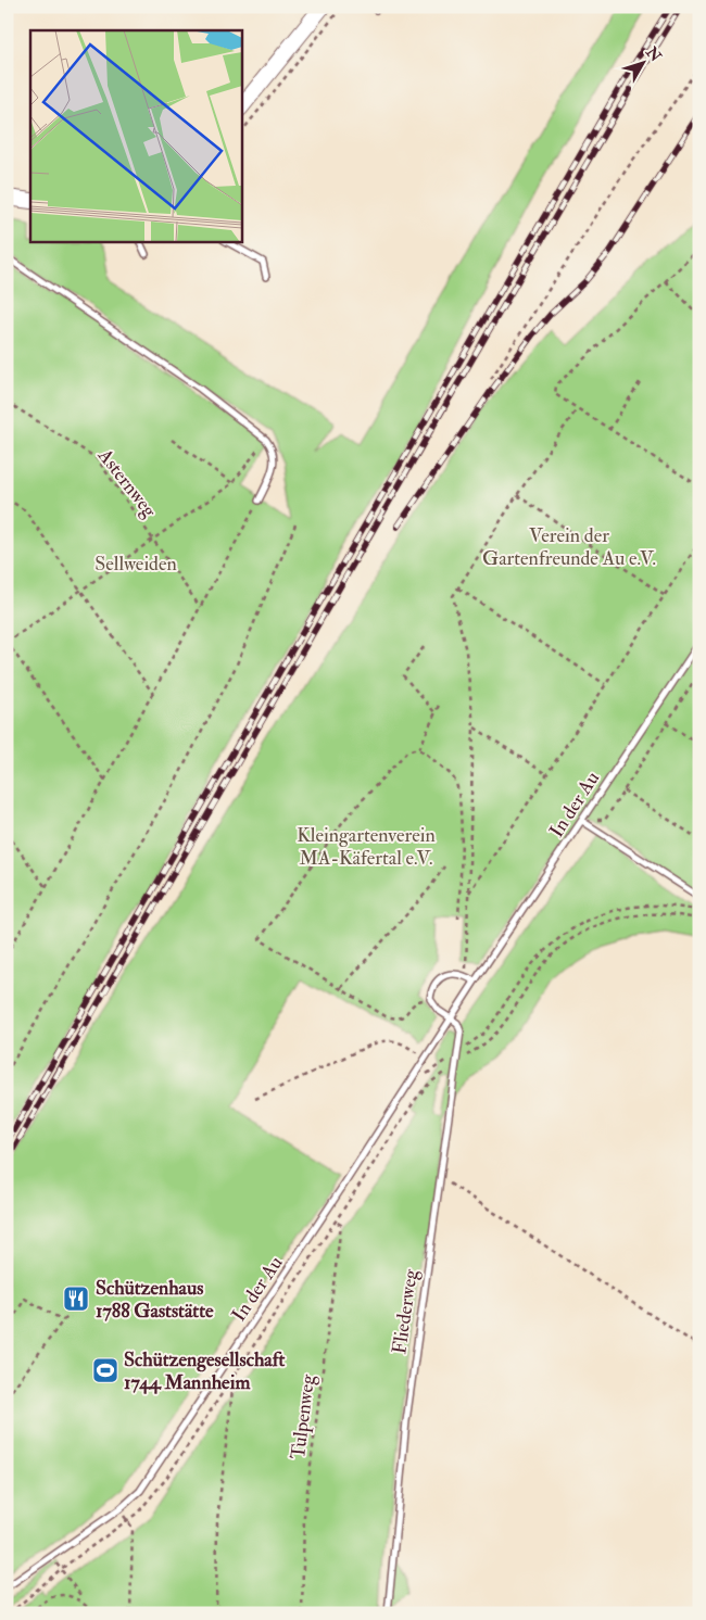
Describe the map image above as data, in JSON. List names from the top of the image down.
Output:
{
  "streets": {
    "lane": ["In der Au", "Fliederweg"],
    "path": ["Asternweg", "Tulpenweg"]
  },
  "crossings": [
    ["In der Au", "Fliederweg"]
  ],
  "parks": ["Verein der Gartenfreunde Au e.V.", "Sellweiden", "Kleingartenverein MA-Käfertal e.V."],
  "places": {
    "restaurant": ["Schützenhaus 1788 Gaststätte"],
    "sports": ["Schützengesellschaft 1744 Mannheim"]
  },
  "north": "top right"
}
